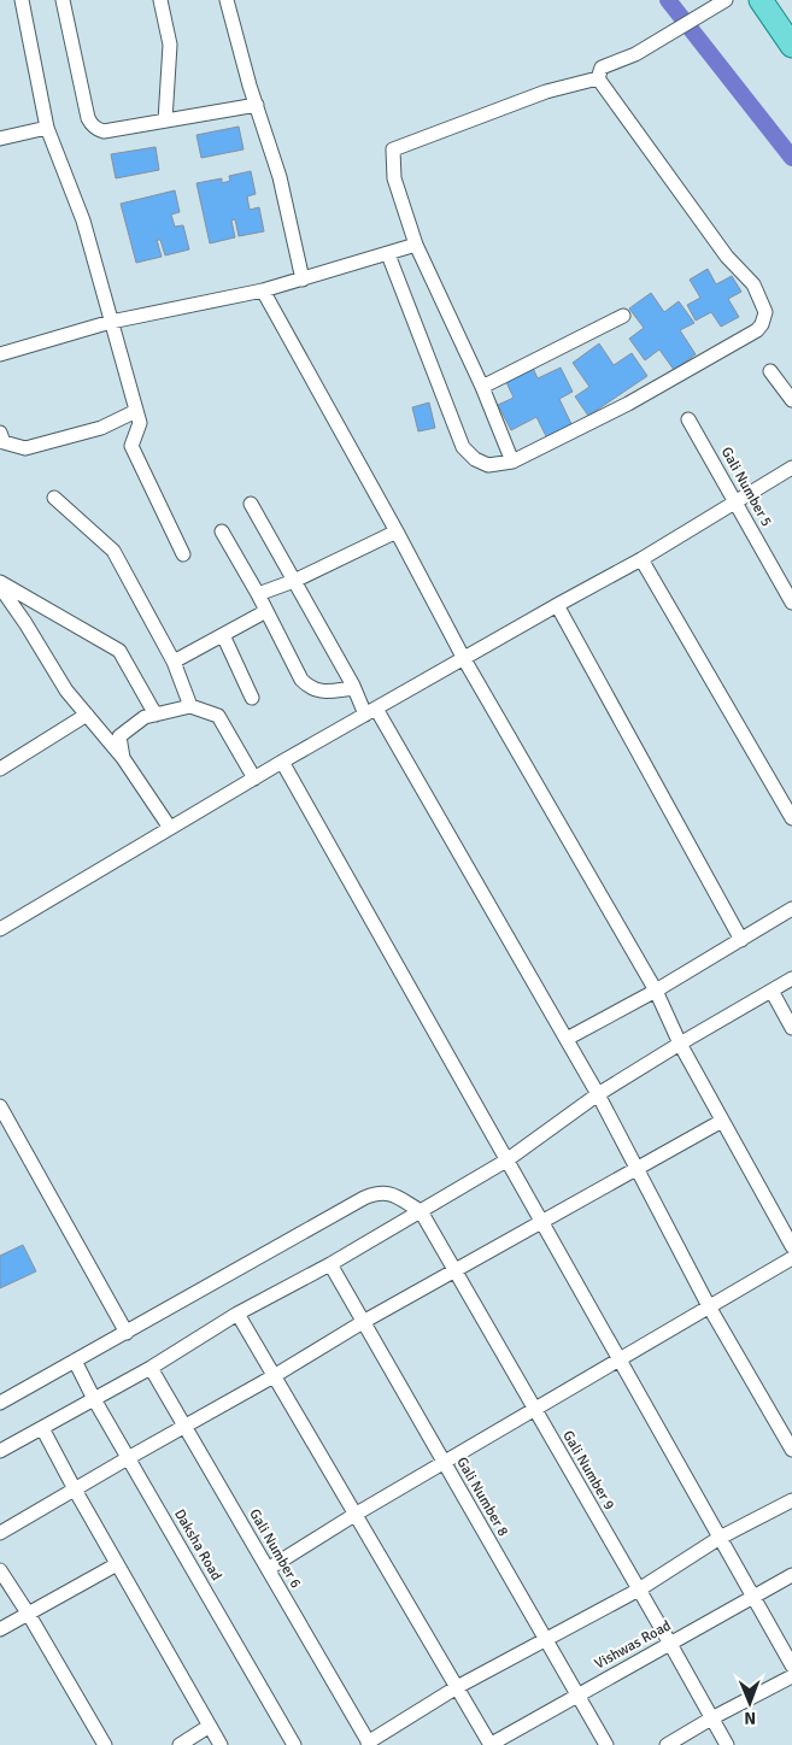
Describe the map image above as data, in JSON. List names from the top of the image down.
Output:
{
  "streets": {
    "street": [
      "Gali Number 5",
      "Gali Number 9",
      "Gali Number 8",
      "Daksha Road",
      "Gali Number 6",
      "Vishwas Road"
    ]
  },
  "crossings": [
    ["Gali Number 9", "Vishwas Road"],
    ["Gali Number 8", "Vishwas Road"]
  ],
  "north": "bottom"
}
